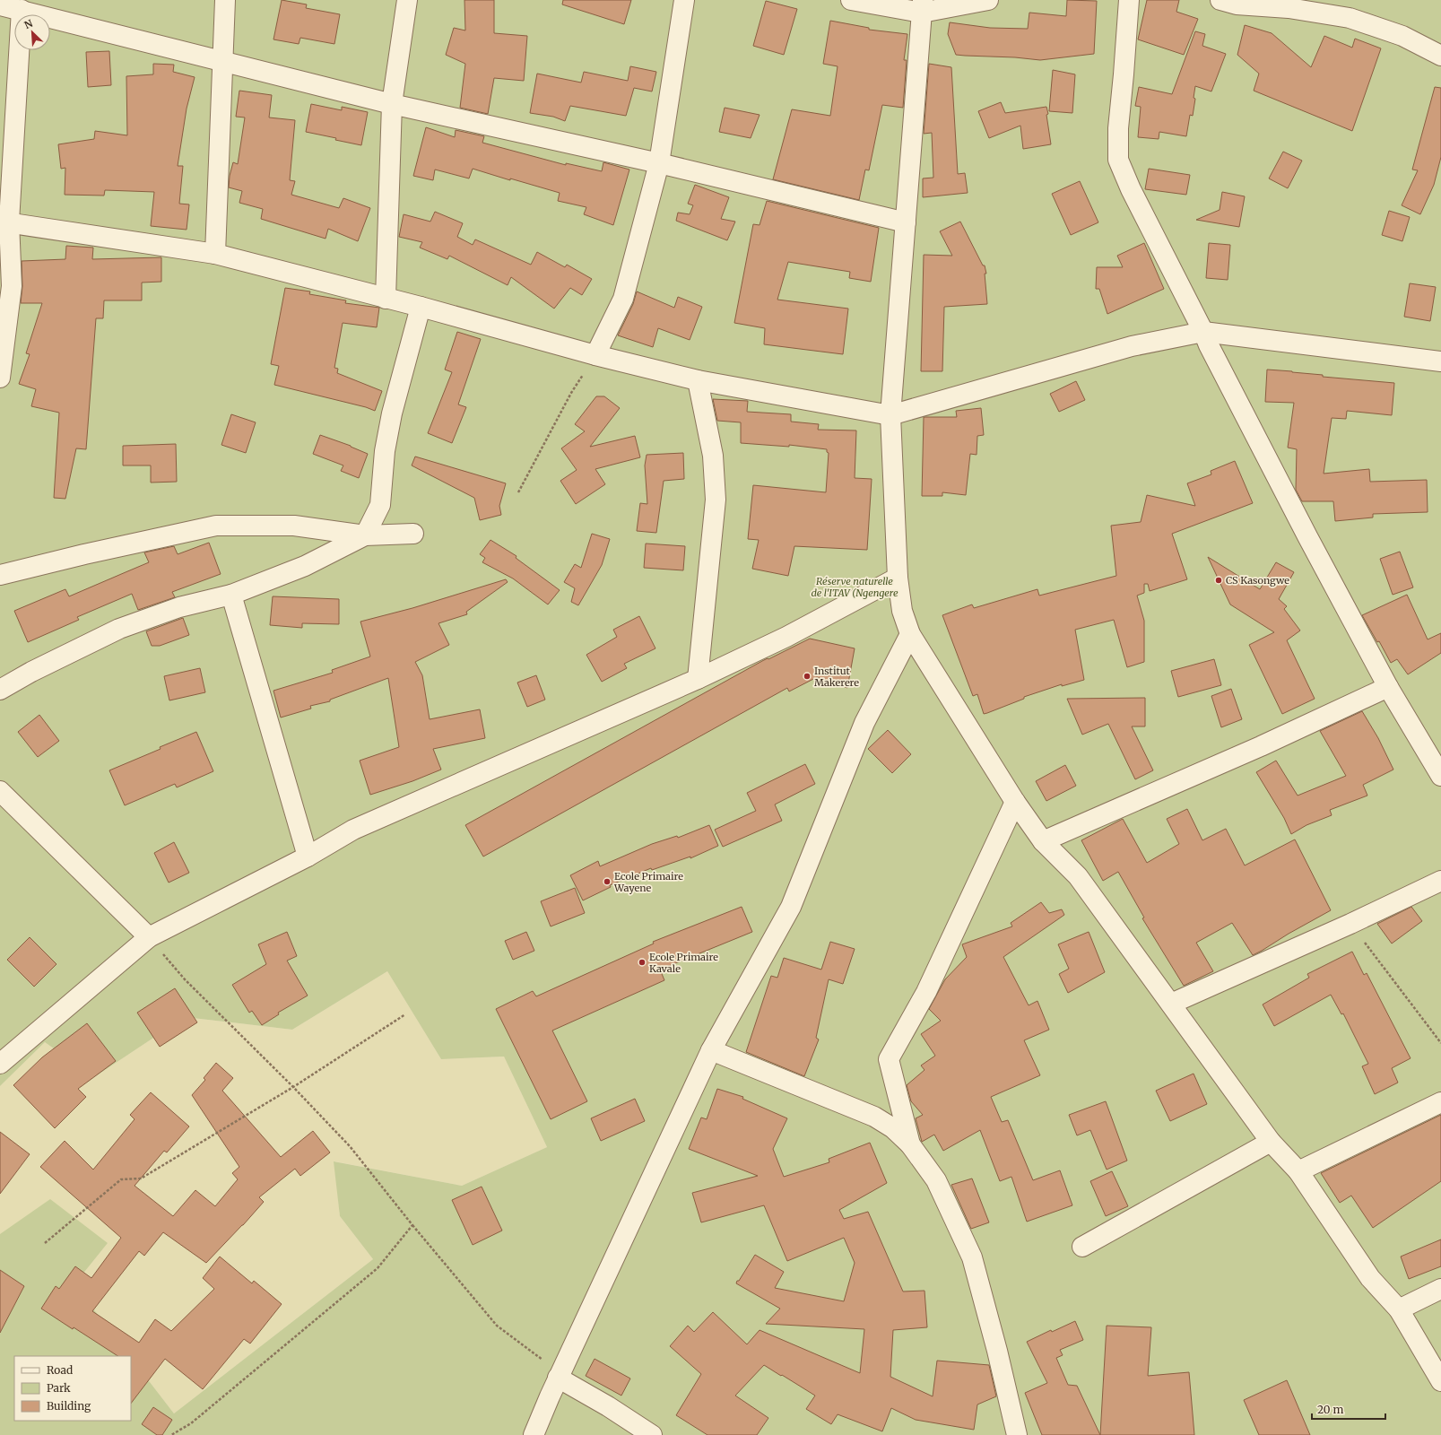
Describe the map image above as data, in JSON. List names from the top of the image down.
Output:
{
  "parks": ["Réserve naturelle de l'ITAV (Ngengere"],
  "places": [
    "CS Kasongwe",
    "Institut Makerere",
    "Ecole Primaire Wayene",
    "Ecole Primaire Kavale"
  ],
  "legend": ["Road", "Park", "Building"],
  "scale_bar": "20 m",
  "north": "top left"
}
